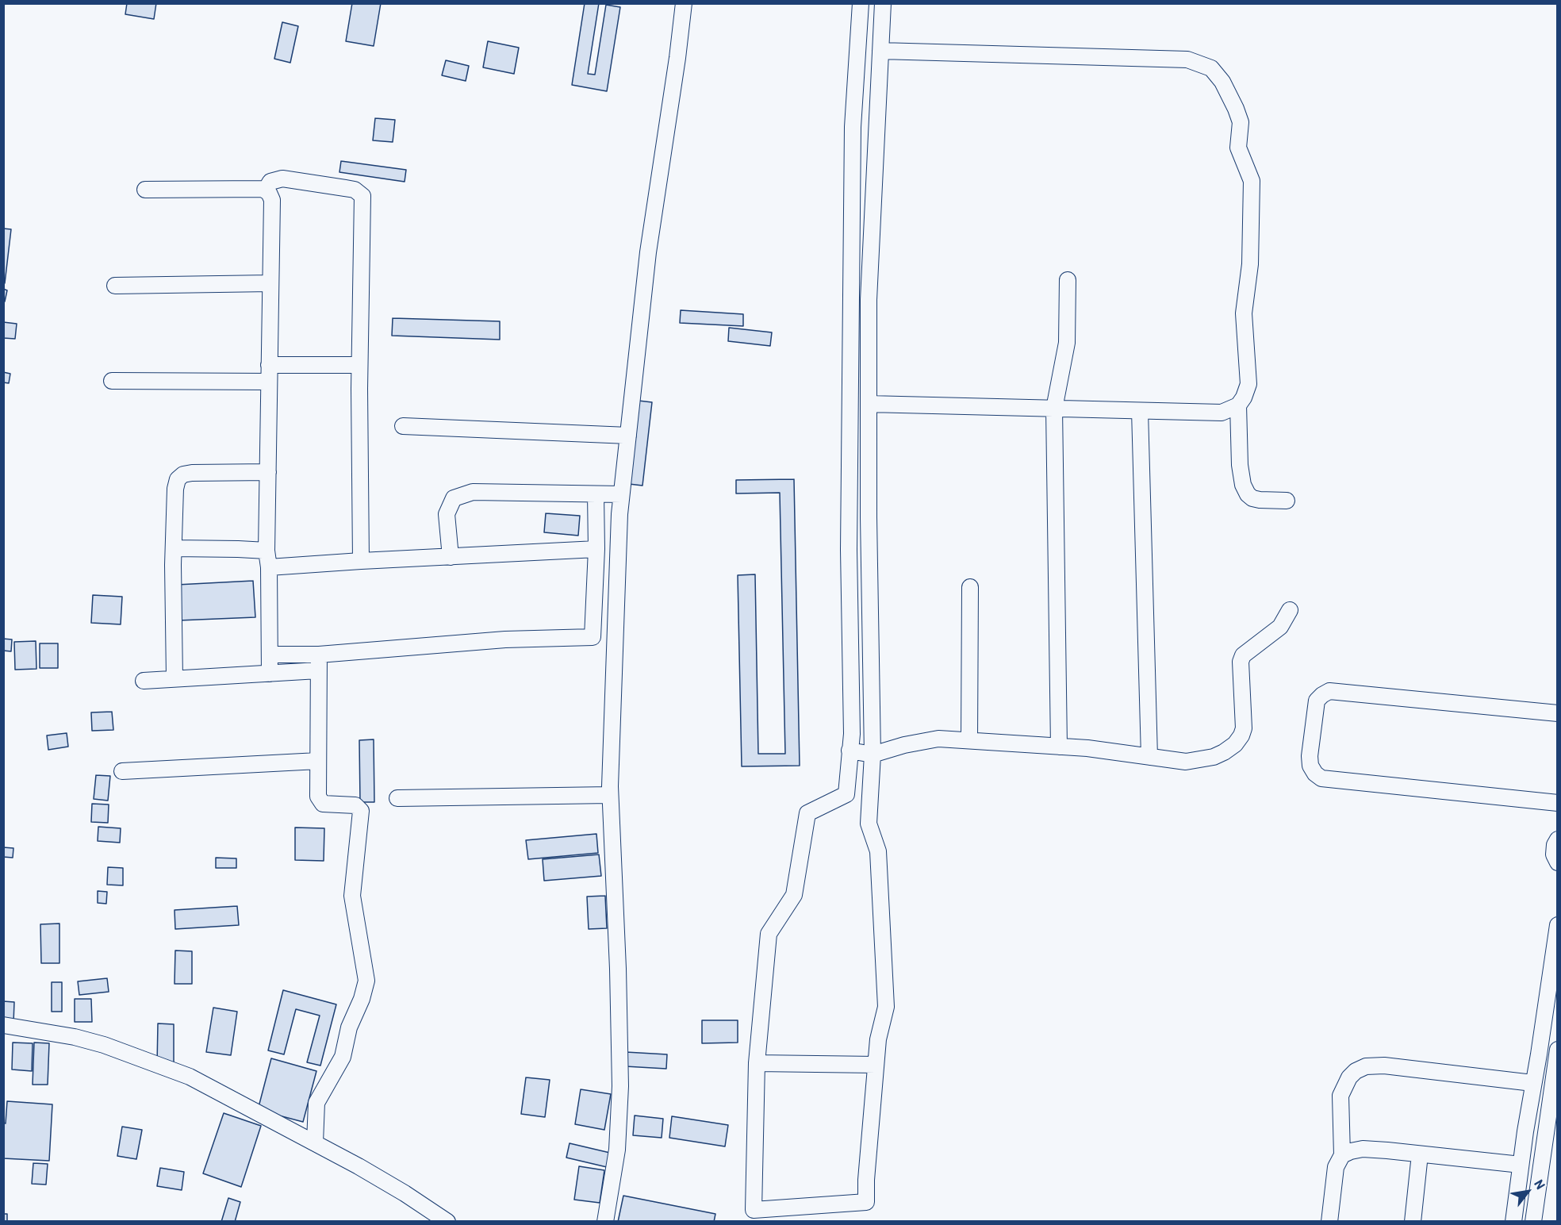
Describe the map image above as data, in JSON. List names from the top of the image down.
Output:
{
  "north": "top right"
}
